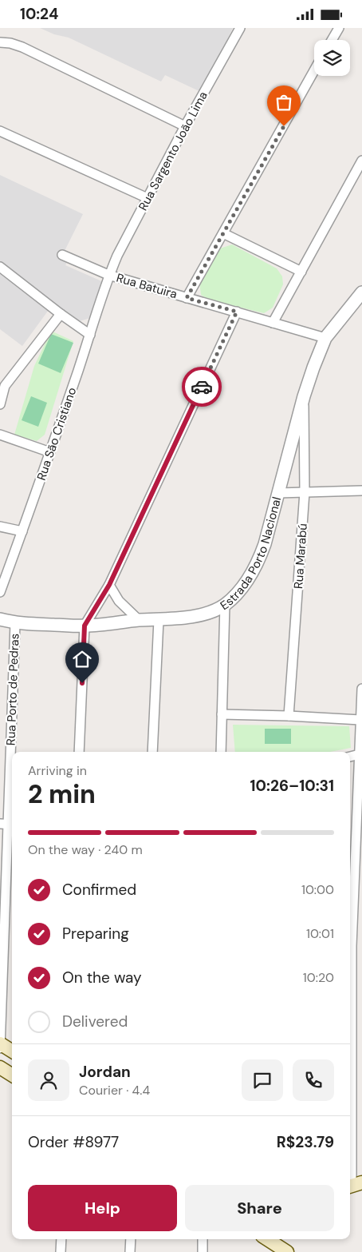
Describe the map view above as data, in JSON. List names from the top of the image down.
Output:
{
  "streets": {
    "street": [
      "Rua Sargento João Lima",
      "Rua Batuira",
      "Rua São Cristiano",
      "Estrada Porto Nacional",
      "Rua Marabú",
      "Rua Porto de Pedras"
    ]
  },
  "crossings": [
    ["Rua Sargento João Lima", "Rua Batuira"],
    ["Rua Sargento João Lima", "Rua São Cristiano"],
    ["Rua Batuira", "Rua São Cristiano"],
    ["Rua Batuira", "Estrada Porto Nacional"],
    ["Estrada Porto Nacional", "Rua Marabú"],
    ["Estrada Porto Nacional", "Rua Porto de Pedras"]
  ],
  "page": {
    "status": "10:24",
    "heading": ["2 min", "Arriving in", "10:26–10:31"],
    "panel": [
      "Jordan",
      "Courier · 4.4",
      "Order #8977",
      "R$23.79"
    ],
    "bar": "On the way · 240 m",
    "list": [
      ["Confirmed", "10:00"],
      ["Preparing", "10:01"],
      ["On the way", "10:20"],
      "Delivered"
    ],
    "buttons": ["Help", "Share"]
  }
}
